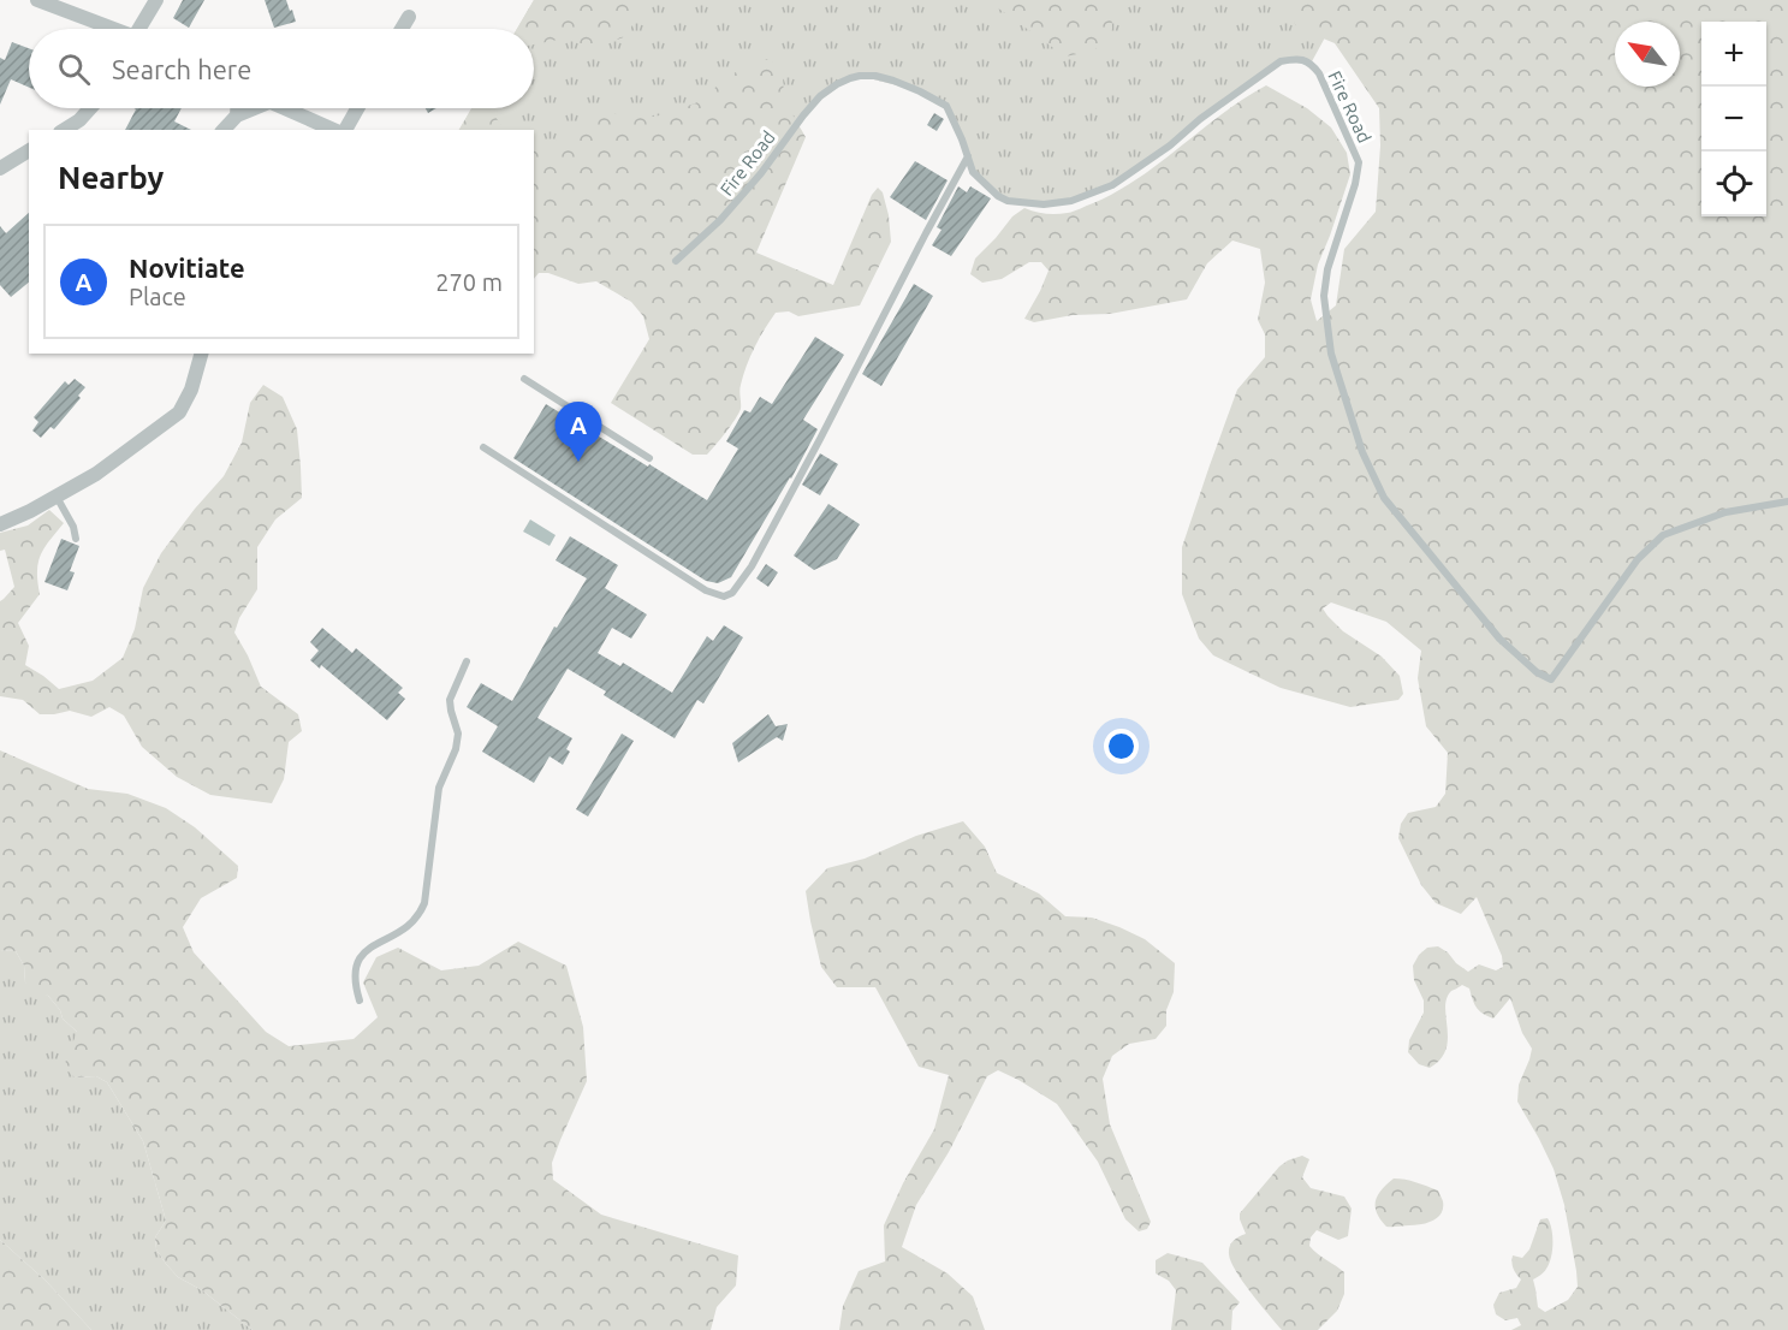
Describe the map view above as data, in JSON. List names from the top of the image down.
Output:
{
  "streets": {
    "lane": ["Fire Road"]
  },
  "north": "top left",
  "page": {
    "map_buttons": ["+", "−"],
    "search": "Search here",
    "heading": "Nearby",
    "list": [
      {
        "mark": "A",
        "name": "Novitiate",
        "note": "Place",
        "value": "270 m"
      }
    ],
    "pins": "A"
  }
}
